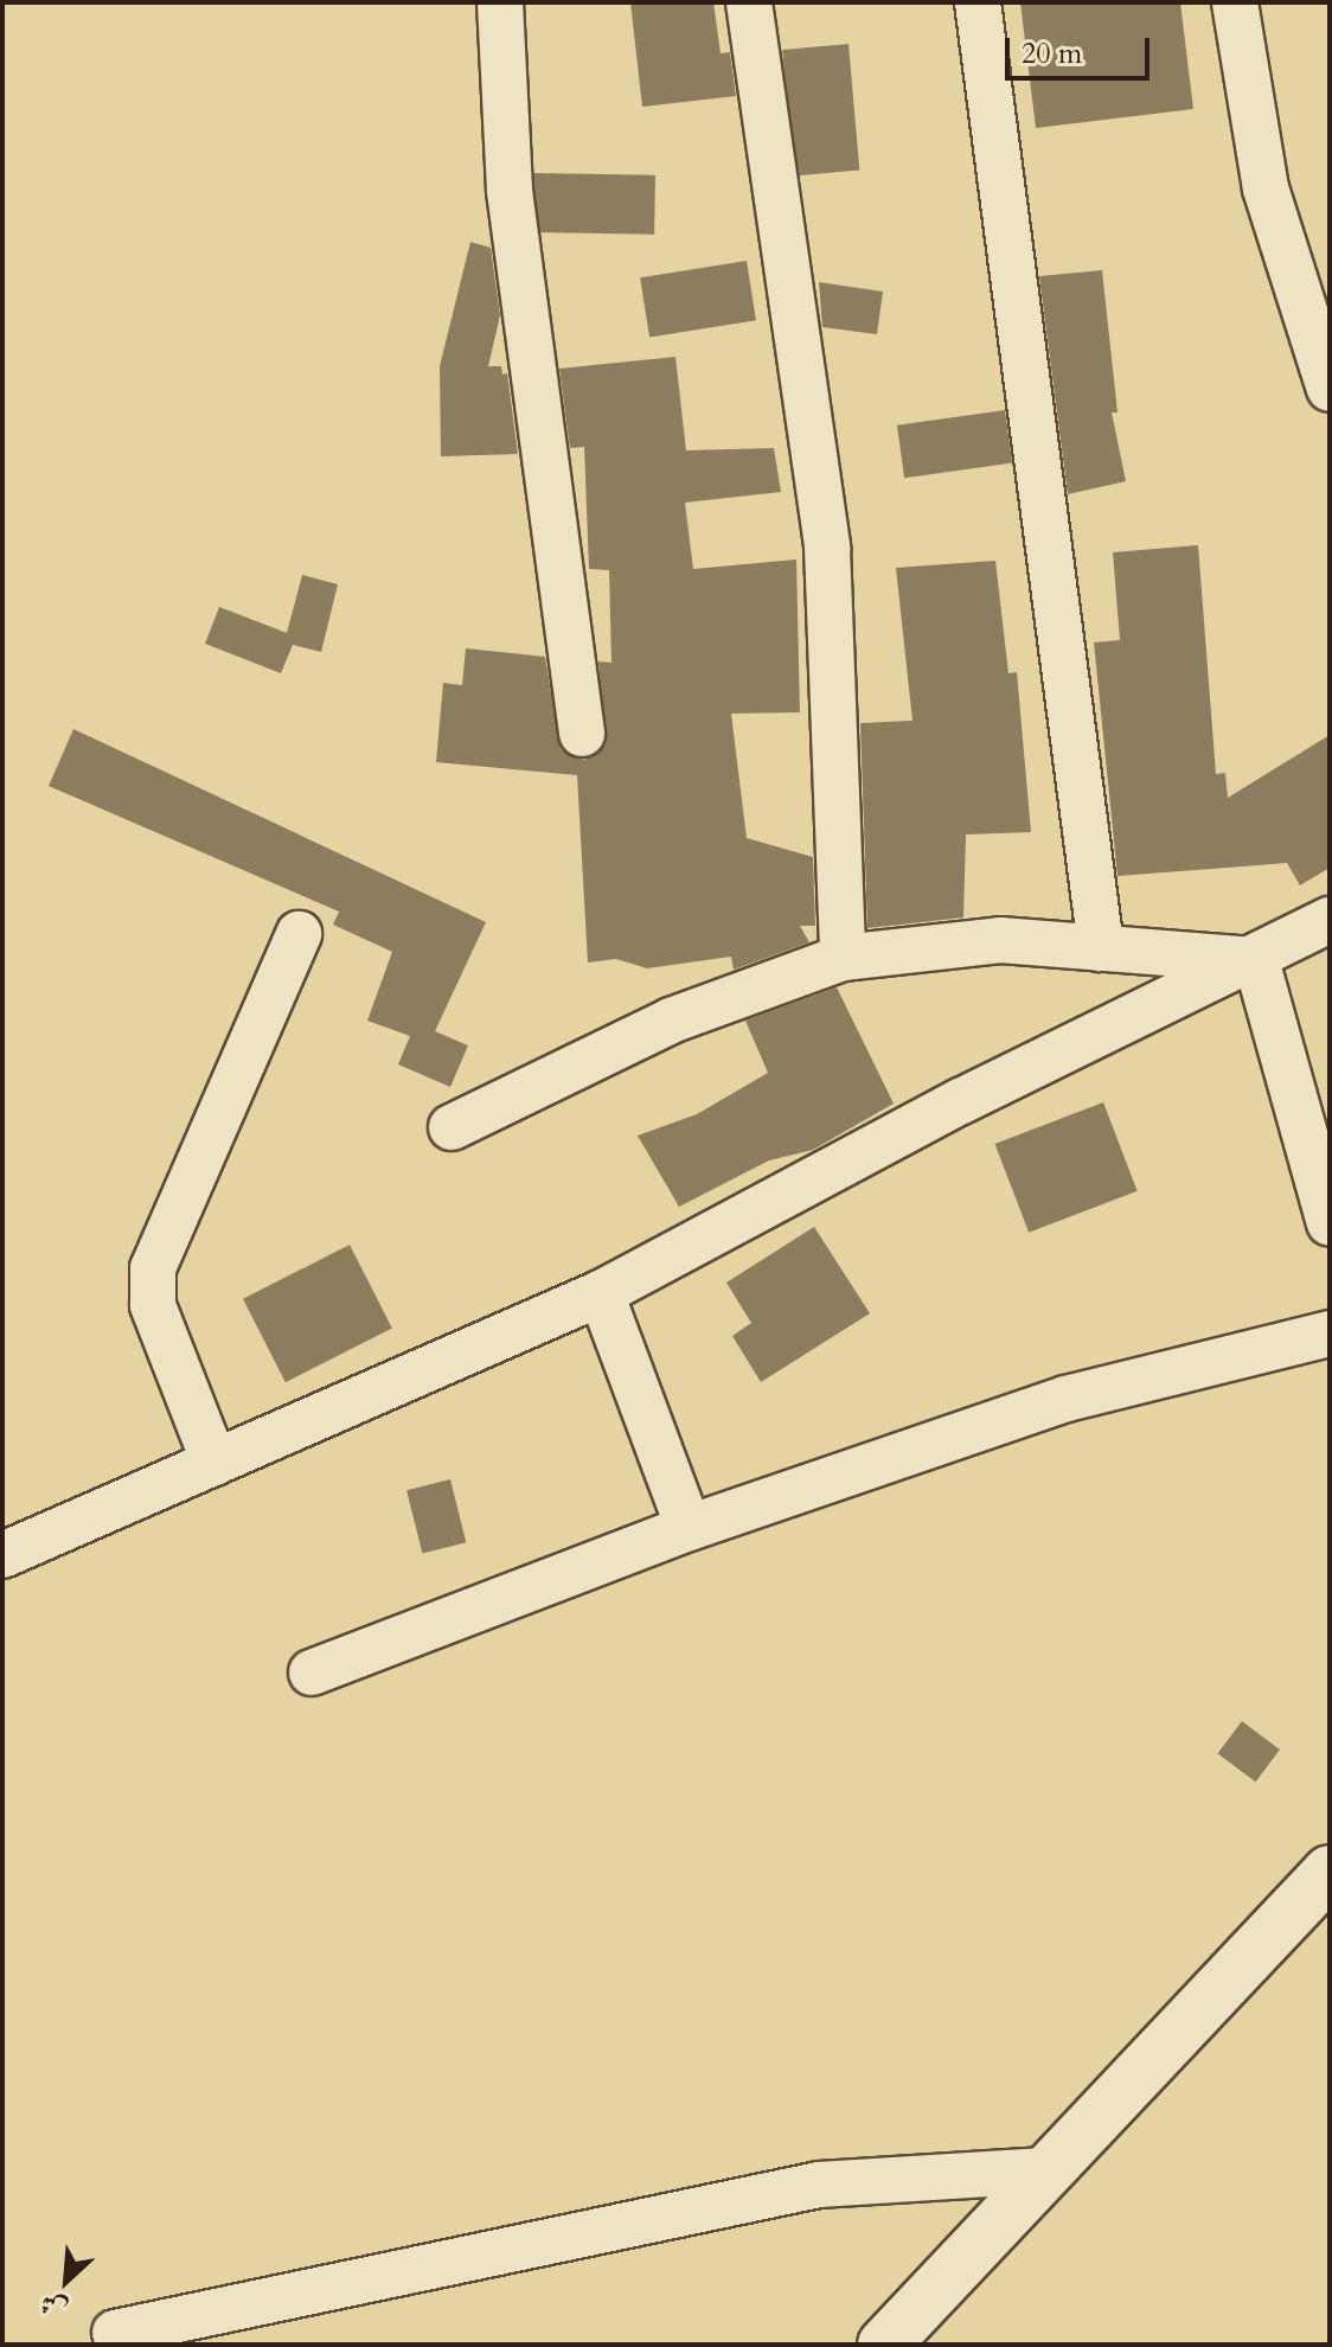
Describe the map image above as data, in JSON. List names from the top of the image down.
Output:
{
  "scale_bar": "20 m",
  "north": "bottom left"
}
